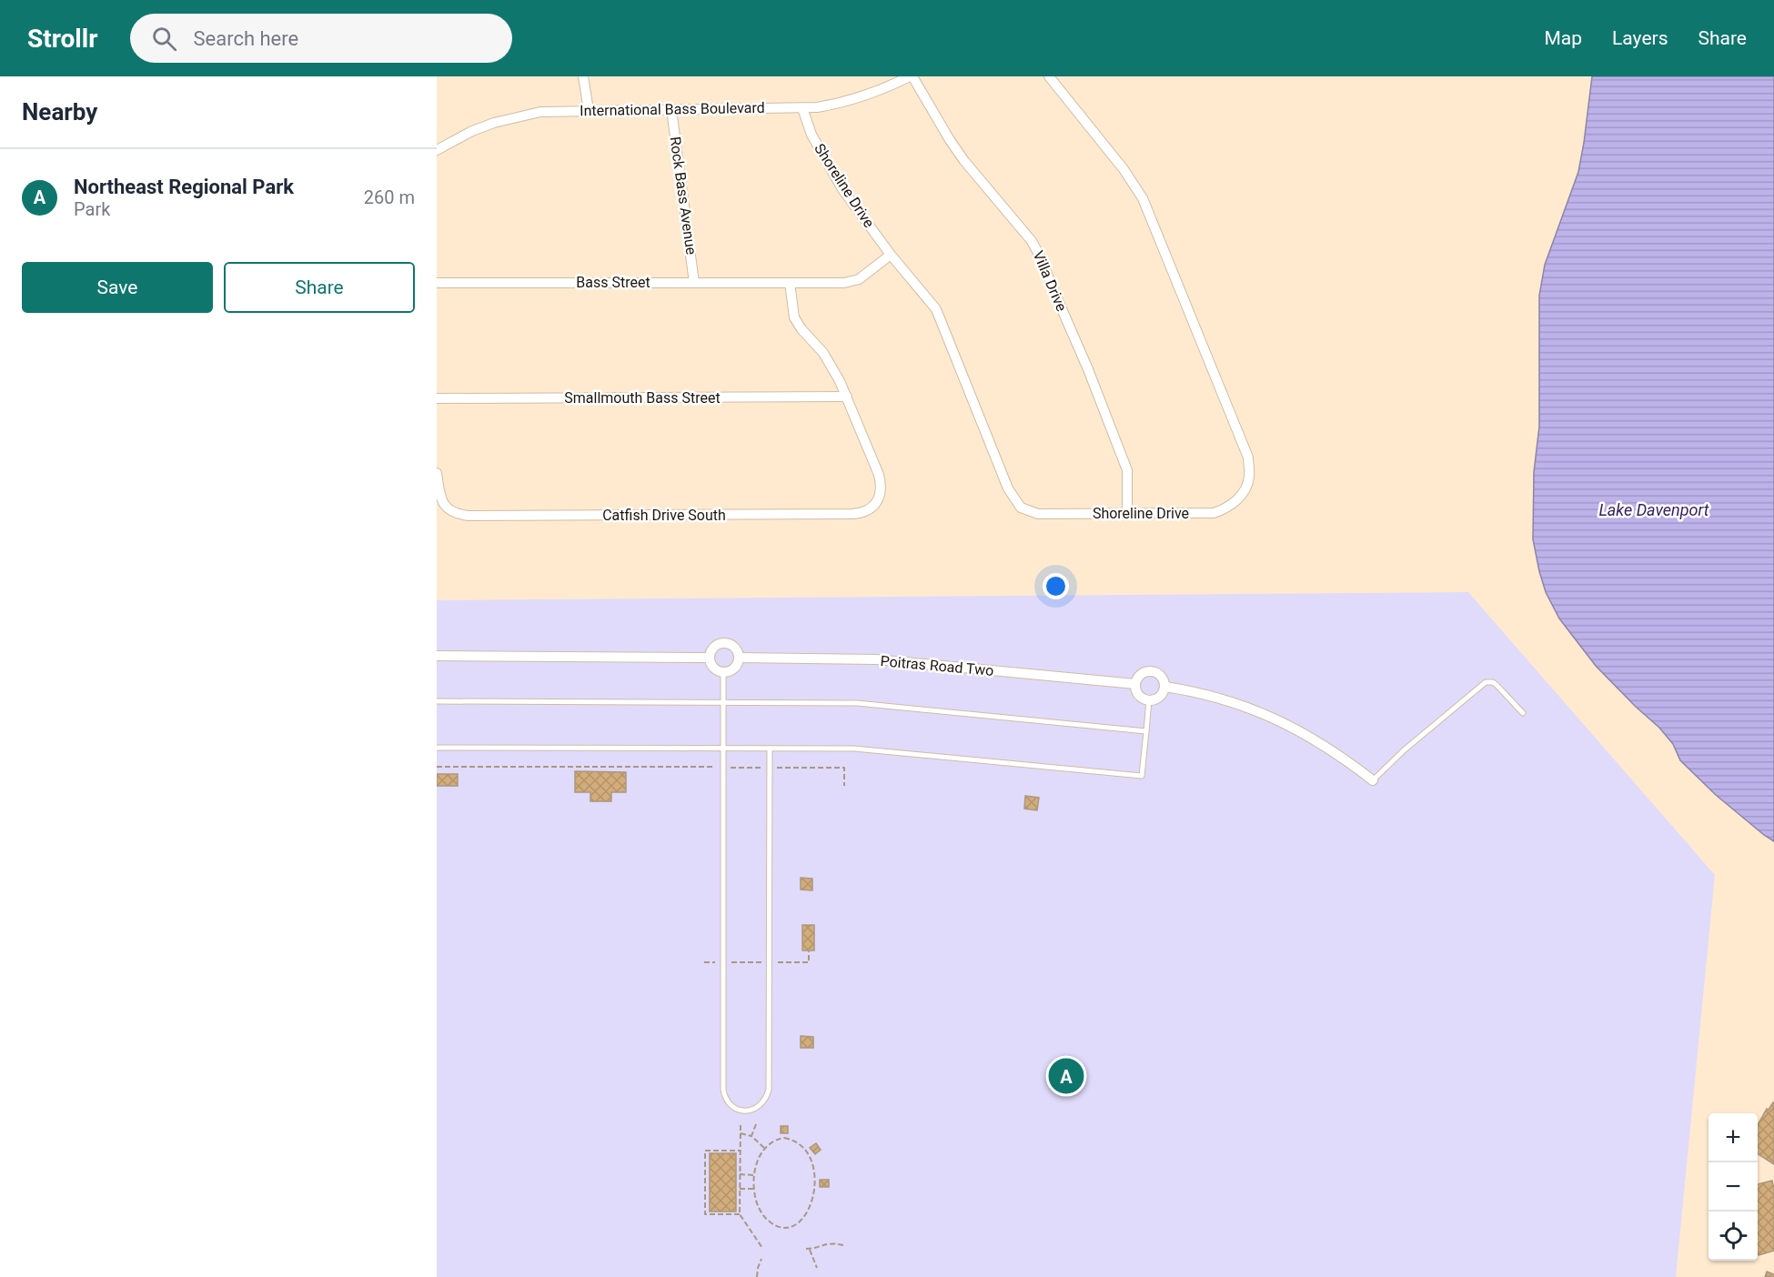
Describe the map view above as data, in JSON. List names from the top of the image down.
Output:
{
  "streets": {
    "street": [
      "International Bass Boulevard",
      "Shoreline Drive",
      "Rock Bass Avenue",
      "Villa Drive",
      "Bass Street",
      "Smallmouth Bass Street",
      "Catfish Drive South",
      "Poitras Road Two"
    ]
  },
  "crossings": [
    ["International Bass Boulevard", "Shoreline Drive"],
    ["International Bass Boulevard", "Rock Bass Avenue"],
    ["International Bass Boulevard", "Villa Drive"],
    ["Shoreline Drive", "Villa Drive"],
    ["Shoreline Drive", "Bass Street"],
    ["Rock Bass Avenue", "Bass Street"],
    ["Smallmouth Bass Street", "Catfish Drive South"]
  ],
  "water": ["Lake Davenport"],
  "page": {
    "header": "Strollr",
    "search": "Search here",
    "nav": ["Map", "Layers", "Share"],
    "heading": "Nearby",
    "list": [
      {
        "mark": "A",
        "name": "Northeast Regional Park",
        "note": "Park",
        "value": "260 m"
      }
    ],
    "buttons": ["Save", "Share"],
    "pins": "A",
    "map_buttons": ["+", "−"]
  }
}
